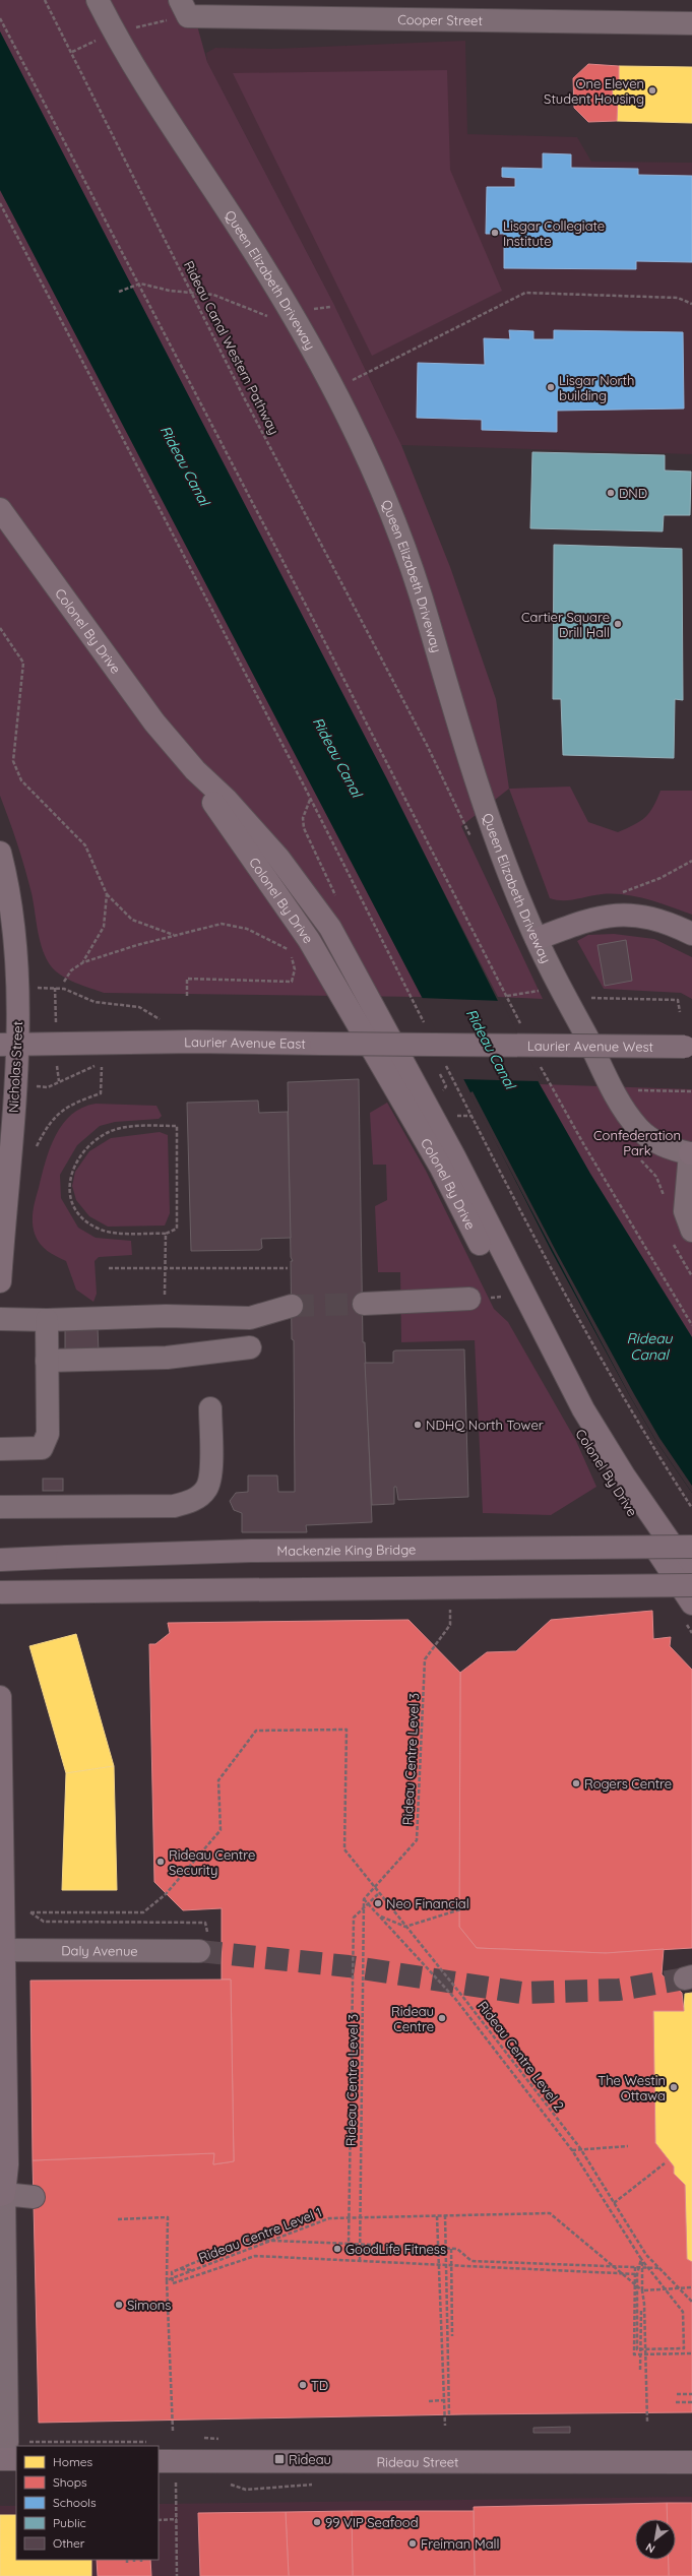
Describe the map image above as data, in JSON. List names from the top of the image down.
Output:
{
  "streets": {
    "main road": [
      "Colonel By Drive",
      "Laurier Avenue East",
      "Laurier Avenue West",
      "Nicholas Street",
      "Mackenzie King Bridge",
      "Rideau Street"
    ],
    "street": ["Cooper Street", "Queen Elizabeth Driveway", "Daly Avenue"],
    "path": [
      "Rideau Canal Western Pathway",
      "Rideau Centre Level 3",
      "Rideau Centre Level 2",
      "Rideau Centre Level 1"
    ]
  },
  "crossings": [
    ["Laurier Avenue East", "Laurier Avenue West"],
    ["Laurier Avenue East", "Nicholas Street"],
    ["Daly Avenue", "Rideau Centre Level 2"]
  ],
  "water": ["Rideau Canal"],
  "parks": ["Confederation Park"],
  "places": {
    "other": [
      "One Eleven Student Housing",
      "Lisgar Collegiate Institute",
      "Lisgar North building",
      "DND",
      "Cartier Square Drill Hall",
      "NDHQ North Tower",
      "Rogers Centre",
      "Rideau Centre Security",
      "Neo Financial",
      "Rideau Centre",
      "The Westin Ottawa",
      "GoodLife Fitness",
      "Simons",
      "TD",
      "99 VIP Seafood",
      "Freiman Mall"
    ],
    "transit": ["Rideau"]
  },
  "legend": [
    "Homes",
    "Shops",
    "Schools",
    "Public",
    "Other"
  ],
  "north": "bottom left"
}
